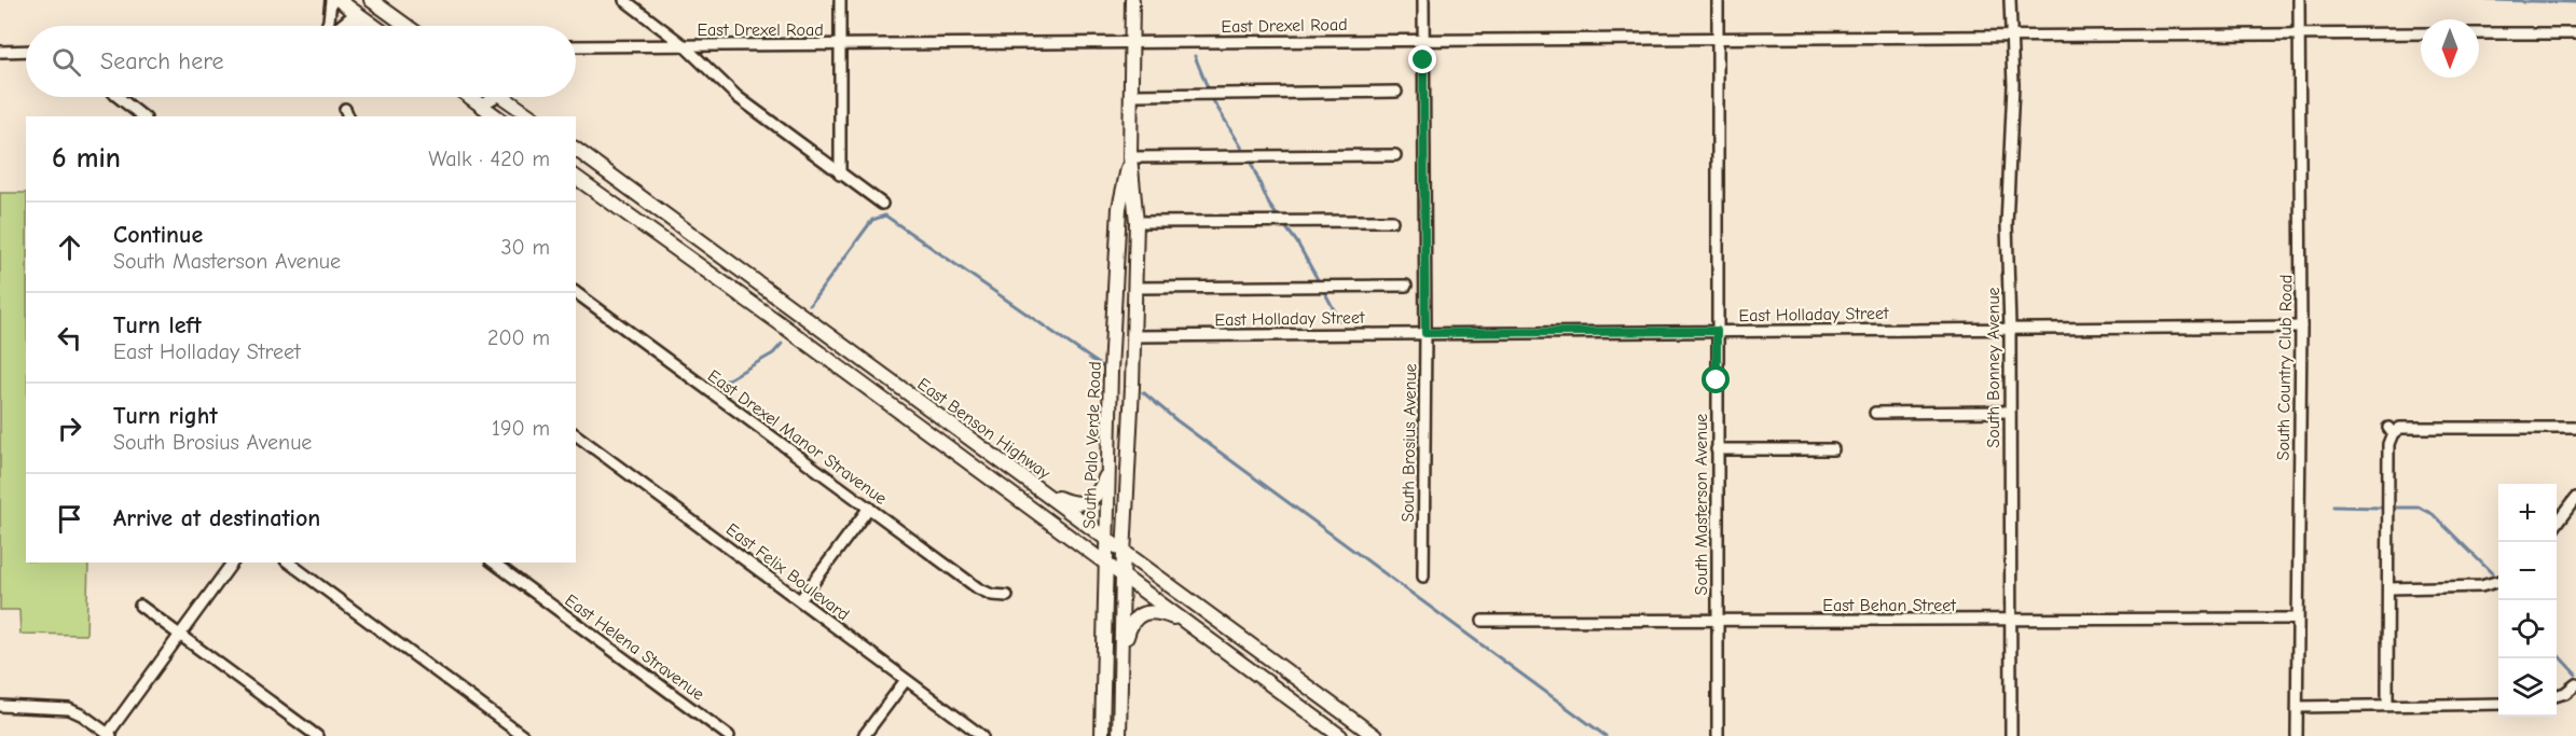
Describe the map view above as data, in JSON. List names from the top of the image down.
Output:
{
  "streets": {
    "main road": ["East Benson Highway", "South Palo Verde Road"],
    "street": [
      "East Drexel Road",
      "East Holladay Street",
      "South Bonney Avenue",
      "South Country Club Road",
      "East Drexel Manor Stravenue",
      "South Brosius Avenue",
      "South Masterson Avenue",
      "East Felix Boulevard",
      "East Behan Street",
      "East Helena Stravenue"
    ]
  },
  "crossings": [
    ["East Drexel Road", "South Bonney Avenue"],
    ["East Drexel Road", "South Country Club Road"],
    ["East Drexel Road", "South Brosius Avenue"],
    ["East Drexel Road", "South Palo Verde Road"],
    ["East Drexel Road", "South Masterson Avenue"],
    ["East Holladay Street", "South Bonney Avenue"],
    ["East Holladay Street", "South Country Club Road"],
    ["East Holladay Street", "South Brosius Avenue"],
    ["East Holladay Street", "South Palo Verde Road"],
    ["East Holladay Street", "South Masterson Avenue"],
    ["South Bonney Avenue", "East Behan Street"],
    ["South Country Club Road", "East Behan Street"],
    ["East Benson Highway", "South Palo Verde Road"],
    ["South Masterson Avenue", "East Behan Street"]
  ],
  "north": "bottom",
  "page": {
    "search": "Search here",
    "heading": ["6 min", "Walk · 420 m"],
    "list": [
      ["Continue", "South Masterson Avenue", "30 m"],
      ["Turn left", "East Holladay Street", "200 m"],
      ["Turn right", "South Brosius Avenue", "190 m"],
      "Arrive at destination"
    ],
    "map_buttons": ["+", "−"]
  }
}
